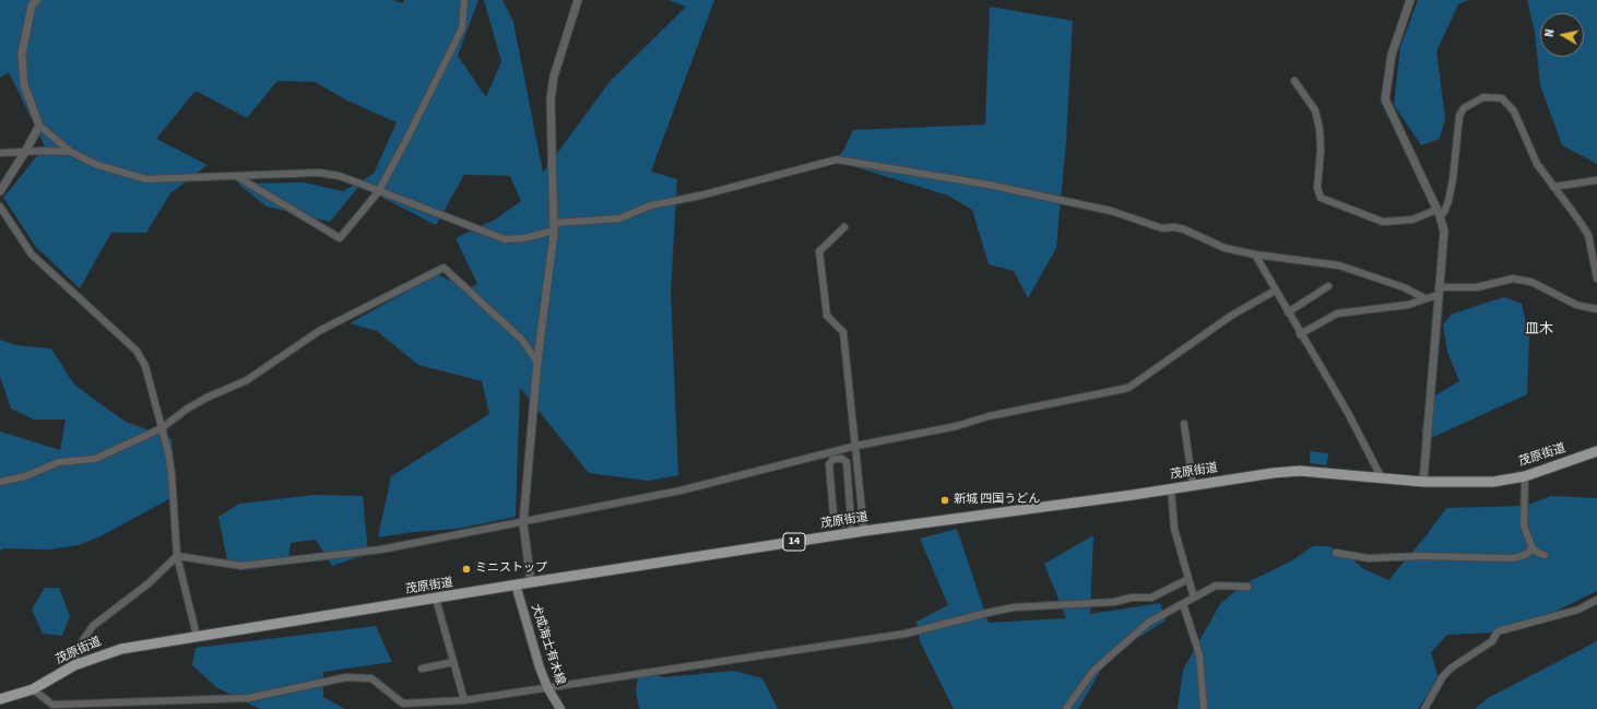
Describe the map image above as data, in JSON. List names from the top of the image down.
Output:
{
  "streets": {
    "main road": ["茂原街道", "14", "犬成海士有木線"]
  },
  "crossings": [
    ["茂原街道", "犬成海士有木線"]
  ],
  "districts": ["皿木"],
  "places": ["新城 四国うどん", "ミニストップ"],
  "north": "left"
}
